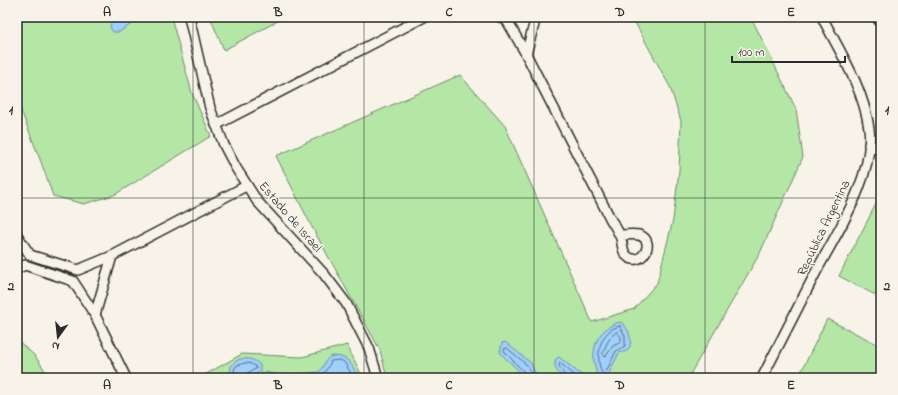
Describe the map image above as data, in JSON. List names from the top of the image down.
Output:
{
  "streets": {
    "street": ["Estado de Israel", "República Argentina"]
  },
  "scale_bar": "100 m",
  "north": "bottom",
  "grid": {
    "columns": [
      "A",
      "B",
      "C",
      "D",
      "E"
    ],
    "rows": ["1", "2"]
  }
}
